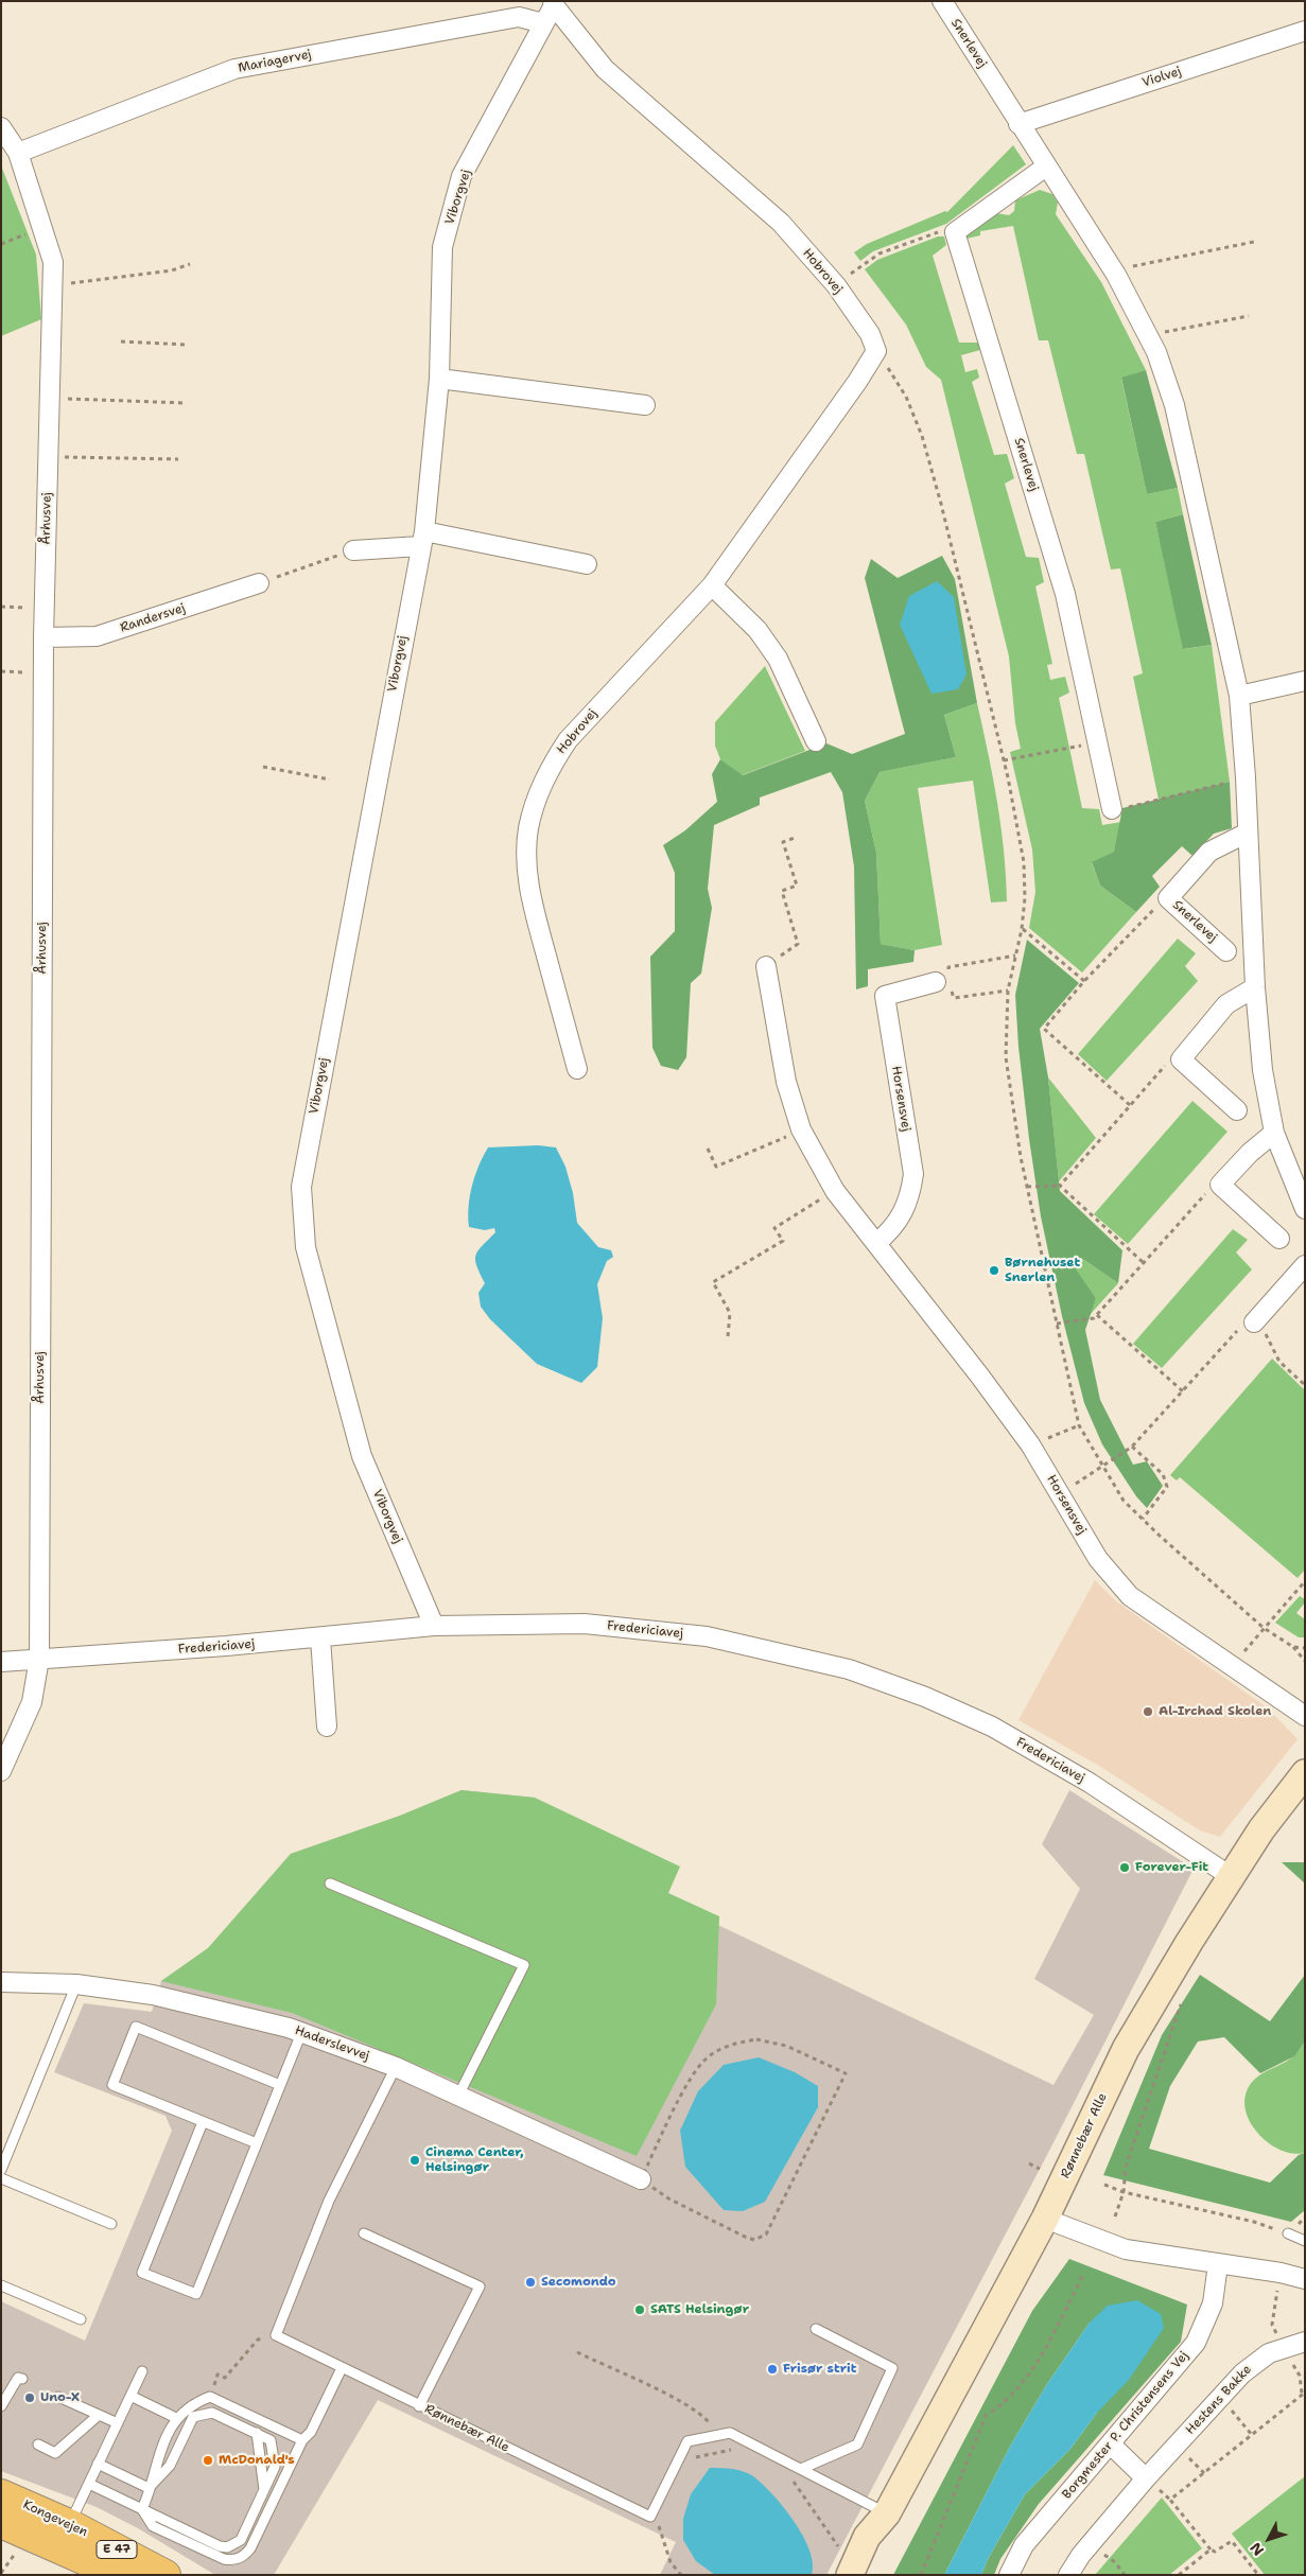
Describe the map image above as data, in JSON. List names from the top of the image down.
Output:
{
  "streets": {
    "main road": ["Rønnebær Alle", "Kongevejen", "E 47"],
    "street": [
      "Snerlevej",
      "Mariagervej",
      "Violvej",
      "Viborgvej",
      "Hobrovej",
      "Århusvej",
      "Randersvej",
      "Horsensvej",
      "Fredericiavej",
      "Haderslevvej",
      "Hestens Bakke",
      "Borgmester P. Christensens Vej"
    ]
  },
  "crossings": [
    ["Snerlevej", "Violvej"],
    ["Mariagervej", "Viborgvej"],
    ["Mariagervej", "Århusvej"],
    ["Viborgvej", "Hobrovej"],
    ["Viborgvej", "Fredericiavej"],
    ["Århusvej", "Randersvej"],
    ["Århusvej", "Fredericiavej"],
    ["Fredericiavej", "Rønnebær Alle"]
  ],
  "places": [
    "Børnehuset Snerlen",
    "Al-Irchad Skolen",
    "Forever-Fit",
    "Cinema Center, Helsingør",
    "Secomondo",
    "SATS Helsingør",
    "Frisør strit",
    "Uno-X",
    "McDonald's"
  ],
  "north": "bottom left"
}
